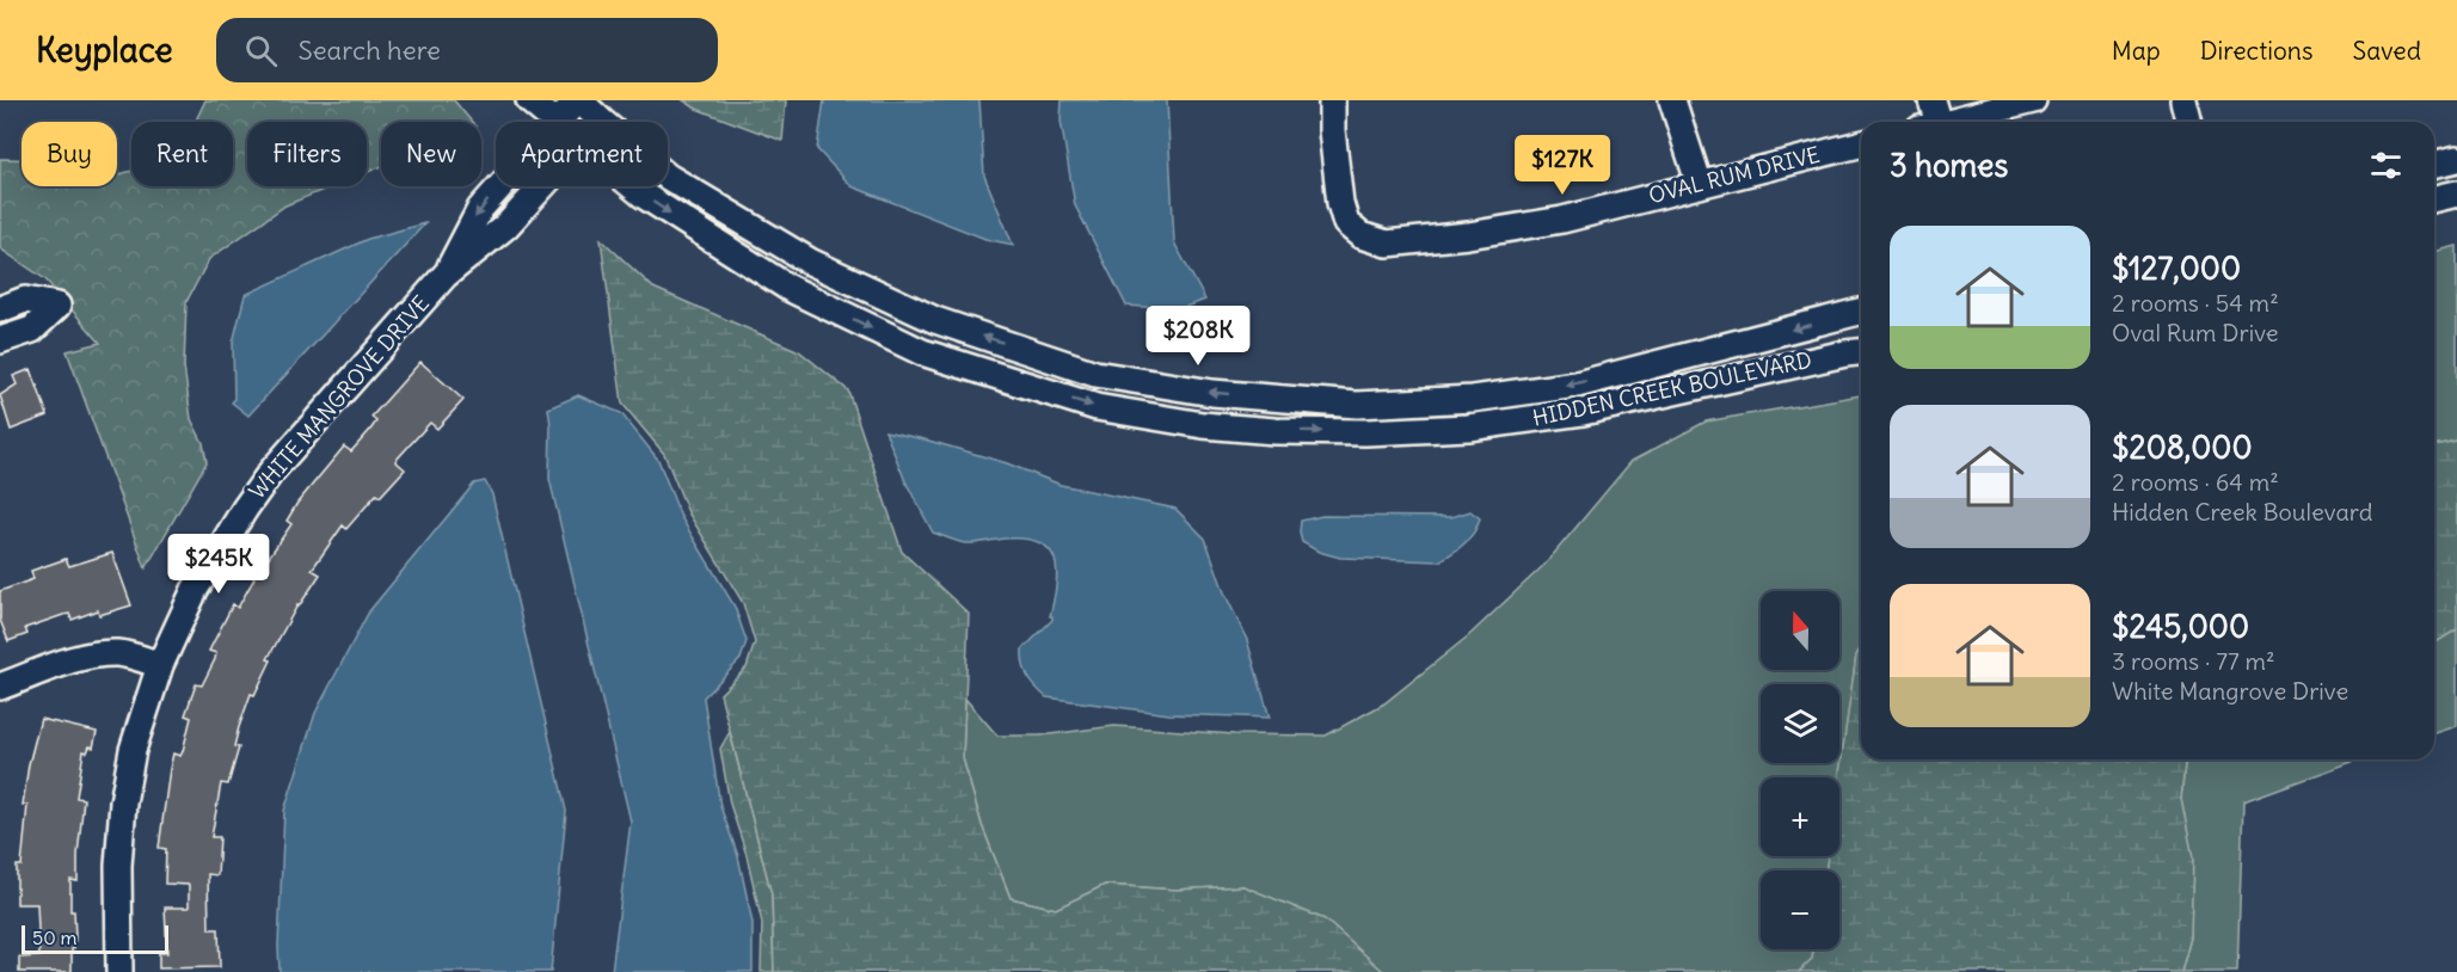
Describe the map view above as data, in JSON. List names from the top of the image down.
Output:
{
  "streets": {
    "street": ["OVAL RUM DRIVE", "HIDDEN CREEK BOULEVARD", "WHITE MANGROVE DRIVE"]
  },
  "crossings": [
    ["HIDDEN CREEK BOULEVARD", "WHITE MANGROVE DRIVE"]
  ],
  "scale_bar": "50 m",
  "north": "top",
  "page": {
    "header": "Keyplace",
    "search": "Search here",
    "nav": ["Map", "Directions", "Saved"],
    "chip": [
      "Buy",
      "Rent",
      "Filters",
      "New",
      "Apartment"
    ],
    "heading": "3 homes",
    "price": ["$127K", "$208K", "$245K"],
    "list": [
      {
        "name": "$127,000",
        "note": "2 rooms · 54 m² · Oval Rum Drive"
      },
      {
        "name": "$208,000",
        "note": "2 rooms · 64 m² · Hidden Creek Boulevard"
      },
      {
        "name": "$245,000",
        "note": "3 rooms · 77 m² · White Mangrove Drive"
      }
    ],
    "map_buttons": ["+", "−"],
    "scale": "50 m"
  }
}
